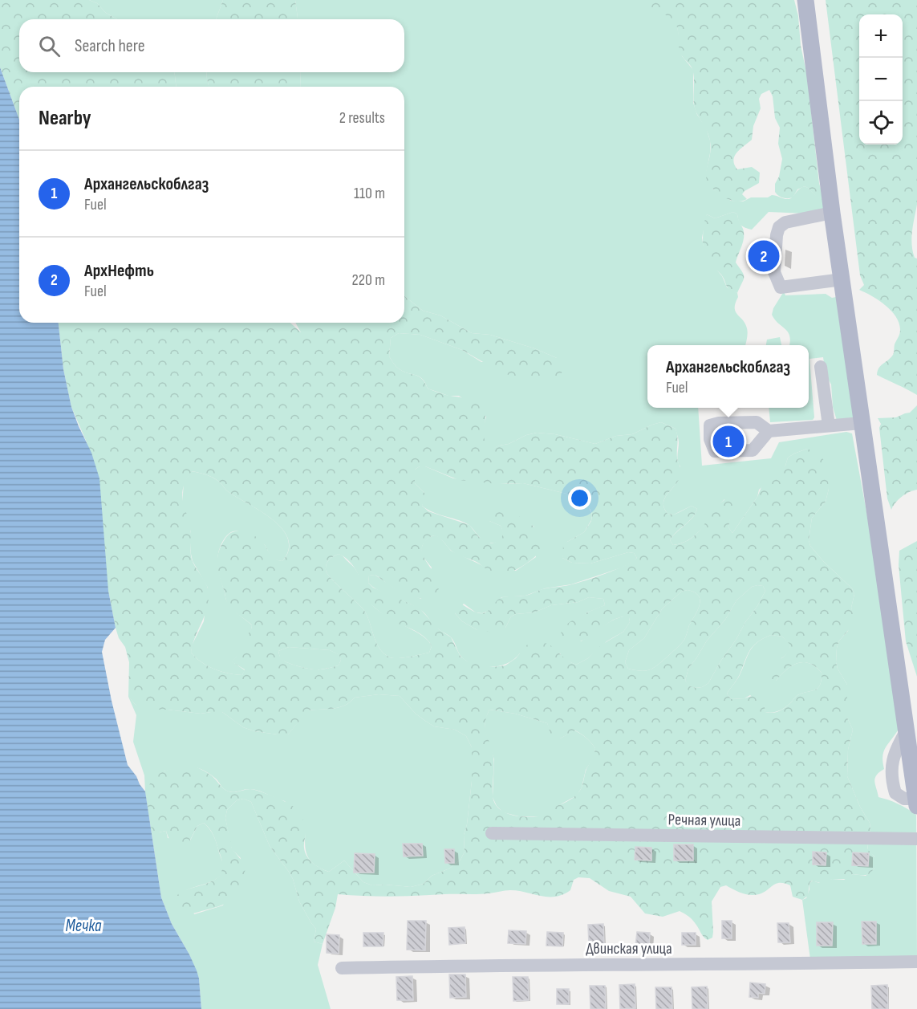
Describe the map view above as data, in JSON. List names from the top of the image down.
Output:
{
  "streets": {
    "street": ["Речная улица", "Двинская улица"]
  },
  "water": ["Мечка"],
  "page": {
    "map_buttons": ["+", "−"],
    "search": "Search here",
    "heading": ["Nearby", "2 results"],
    "list": [
      {
        "mark": "1",
        "name": "Архангельскоблгаз",
        "note": "Fuel",
        "value": "110 m"
      },
      {
        "mark": "2",
        "name": "АрхНефть",
        "note": "Fuel",
        "value": "220 m"
      }
    ],
    "pins": ["2", "1"],
    "popup": ["Архангельскоблгаз", "Fuel"]
  }
}
